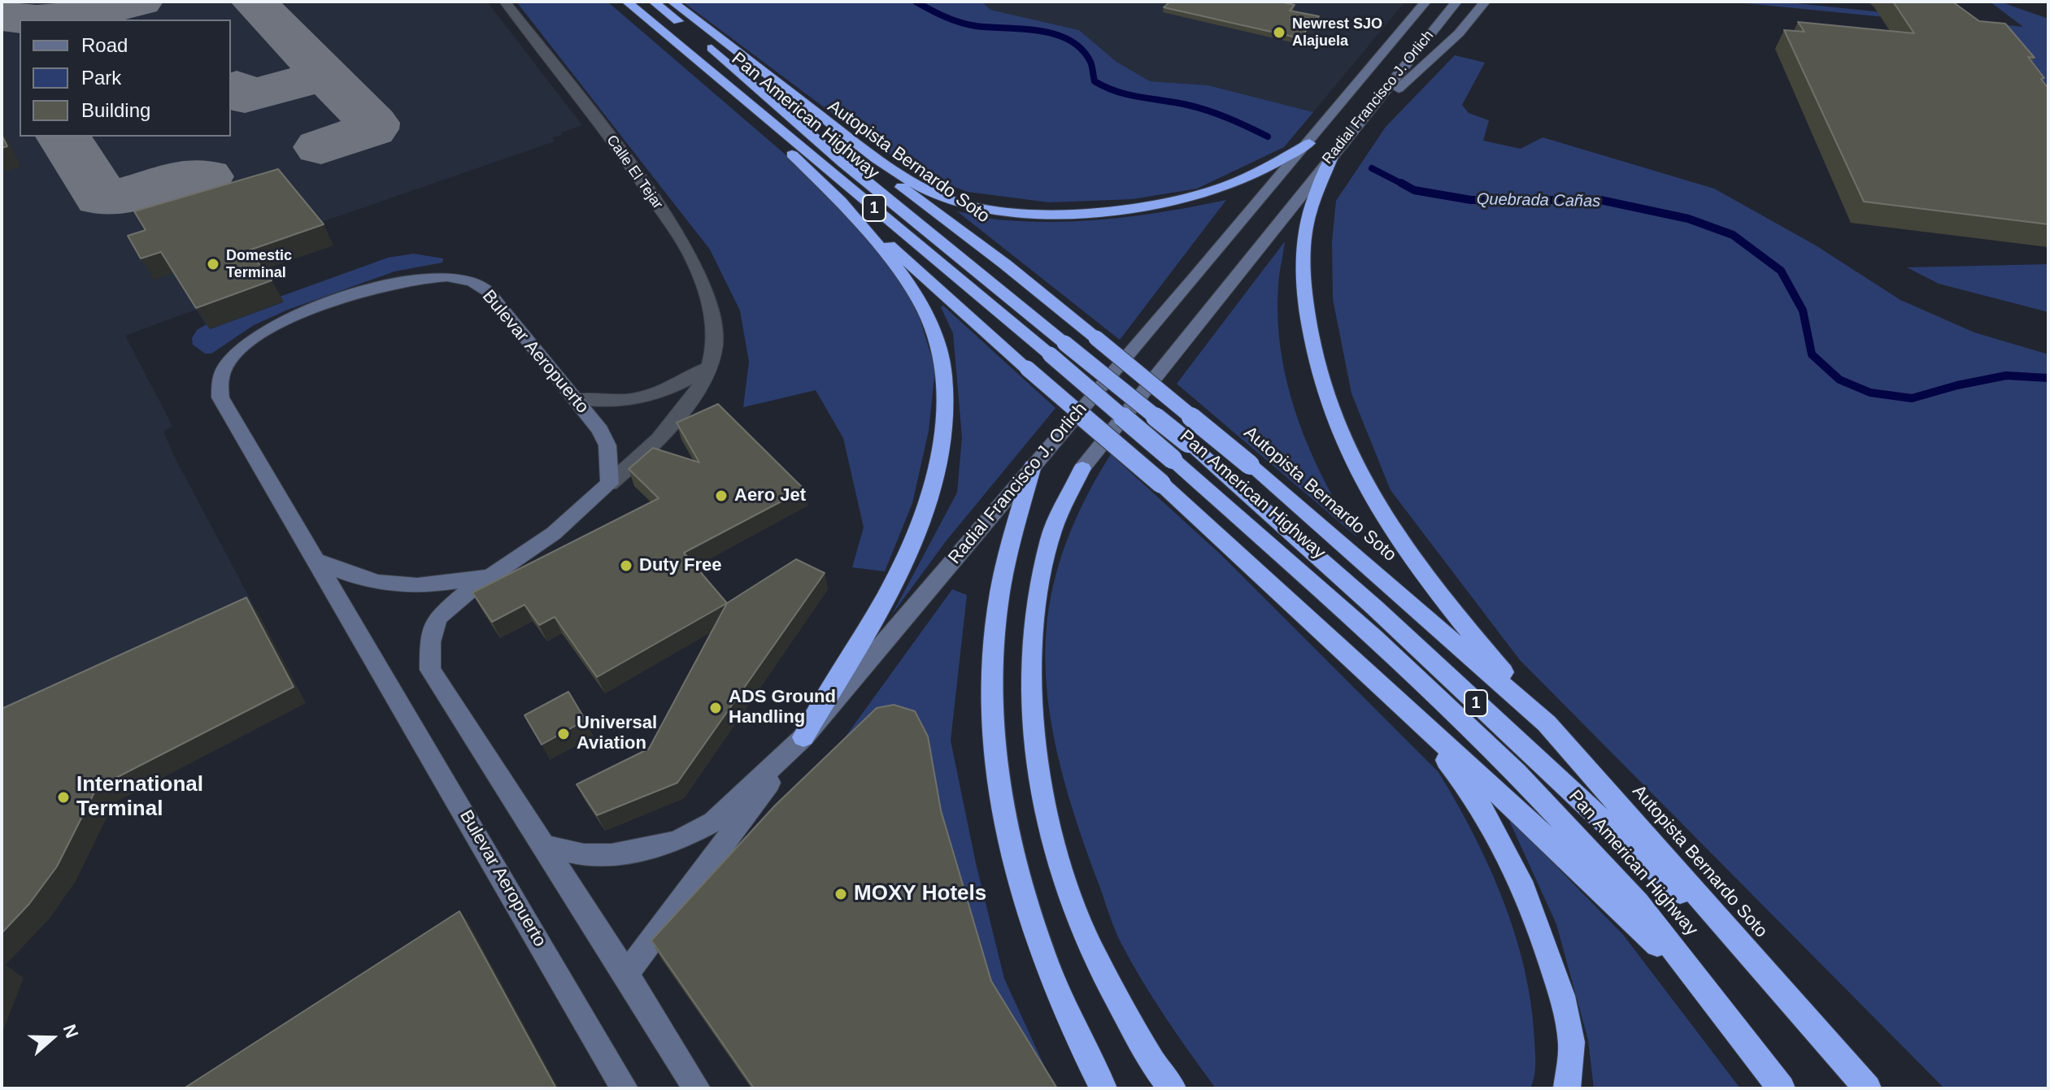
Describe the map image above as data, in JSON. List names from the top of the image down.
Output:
{
  "streets": {
    "highway": ["Pan American Highway", "Autopista Bernardo Soto", "1"],
    "main road": ["Radial Francisco J. Orlich", "Bulevar Aeropuerto"],
    "street": ["Calle El Tejar"]
  },
  "crossings": [
    ["Pan American Highway", "Autopista Bernardo Soto"],
    ["Pan American Highway", "1"],
    ["Autopista Bernardo Soto", "1"],
    ["Calle El Tejar", "Bulevar Aeropuerto"]
  ],
  "water": ["Quebrada Cañas"],
  "places": [
    "Newrest SJO Alajuela",
    "Domestic Terminal",
    "Aero Jet",
    "Duty Free",
    "ADS Ground Handling",
    "Universal Aviation",
    "International Terminal",
    "MOXY Hotels"
  ],
  "legend": ["Road", "Park", "Building"],
  "north": "right"
}
